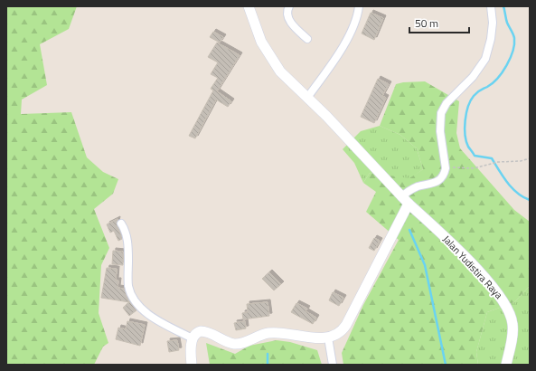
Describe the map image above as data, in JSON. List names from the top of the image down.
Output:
{
  "streets": {
    "street": ["Jalan Yudistira Raya"]
  },
  "scale_bar": "50 m"
}
